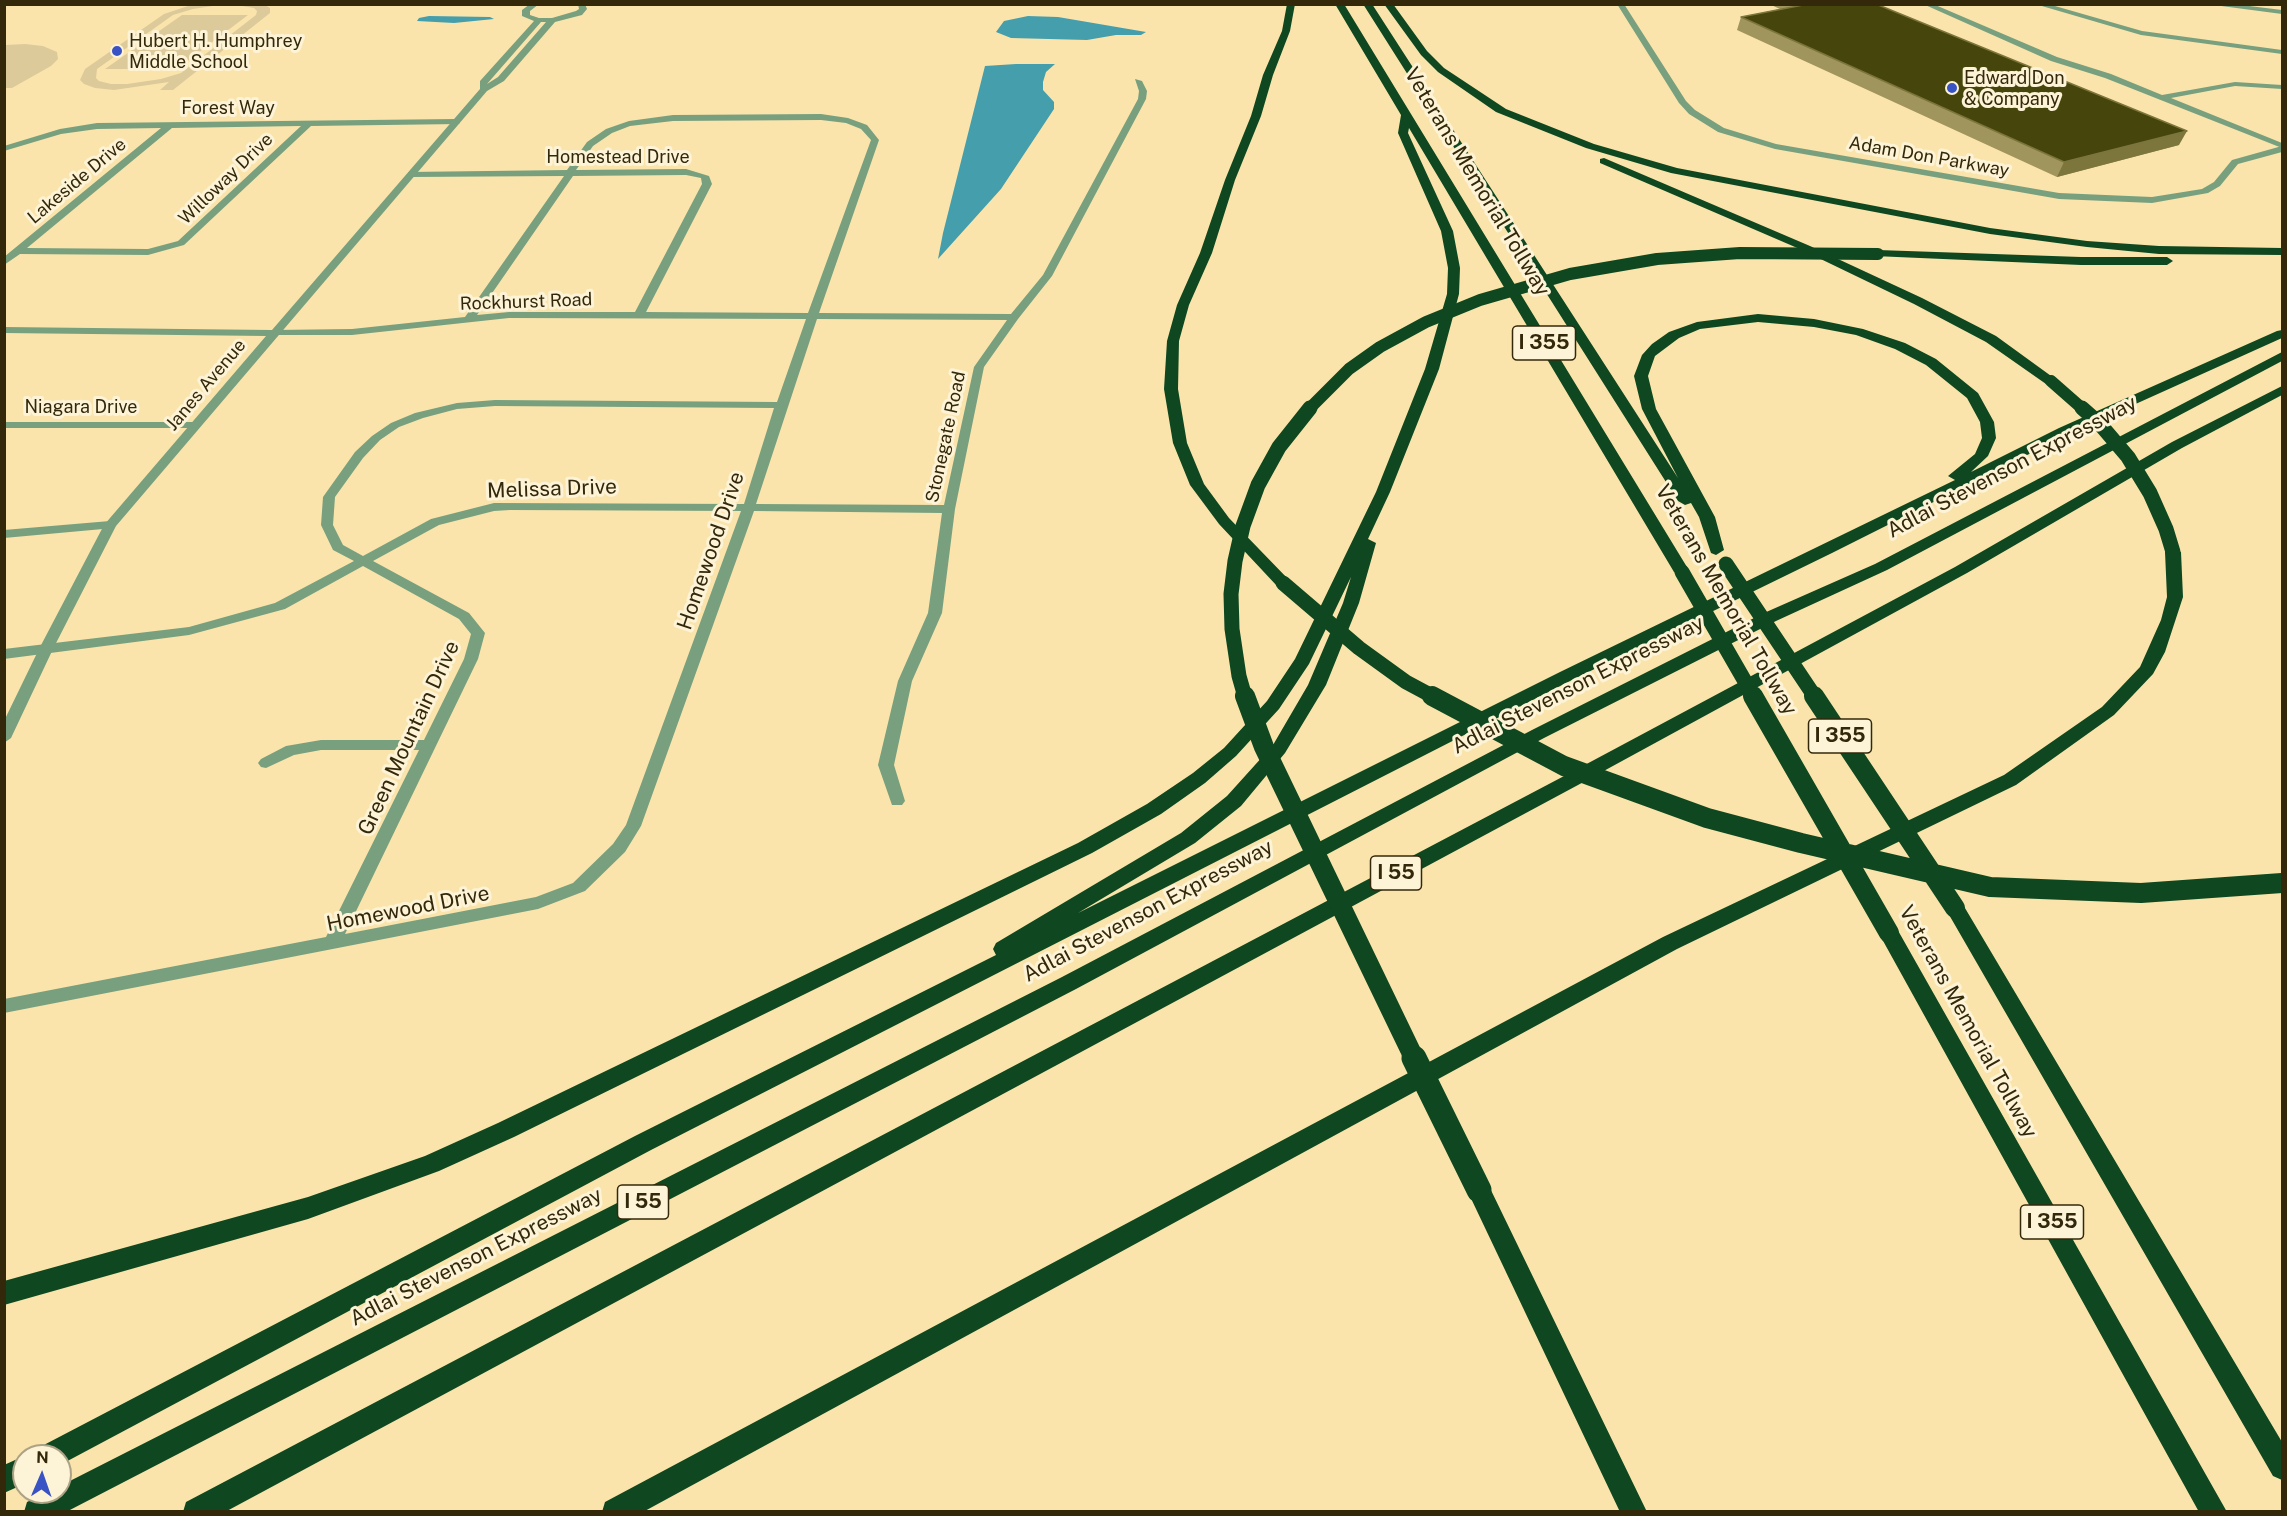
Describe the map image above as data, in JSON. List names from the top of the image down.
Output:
{
  "streets": {
    "highway": [
      "Veterans Memorial Tollway",
      "I 355",
      "Adlai Stevenson Expressway",
      "I 55"
    ],
    "street": [
      "Forest Way",
      "Homestead Drive",
      "Adam Don Parkway",
      "Willoway Drive",
      "Lakeside Drive",
      "Rockhurst Road",
      "Janes Avenue",
      "Niagara Drive",
      "Stonegate Road",
      "Melissa Drive",
      "Homewood Drive",
      "Green Mountain Drive"
    ]
  },
  "crossings": [
    ["Forest Way", "Willoway Drive"],
    ["Forest Way", "Lakeside Drive"],
    ["Forest Way", "Janes Avenue"],
    ["Homestead Drive", "Rockhurst Road"],
    ["Homestead Drive", "Janes Avenue"],
    ["Homestead Drive", "Homewood Drive"],
    ["Willoway Drive", "Lakeside Drive"],
    ["Rockhurst Road", "Janes Avenue"],
    ["Rockhurst Road", "Stonegate Road"],
    ["Rockhurst Road", "Homewood Drive"],
    ["Janes Avenue", "Niagara Drive"],
    ["Janes Avenue", "Melissa Drive"],
    ["Stonegate Road", "Melissa Drive"],
    ["Melissa Drive", "Homewood Drive"],
    ["Melissa Drive", "Green Mountain Drive"],
    ["Homewood Drive", "Green Mountain Drive"]
  ],
  "places": ["Hubert H. Humphrey Middle School", "Edward Don & Company"],
  "north": "top"
}
